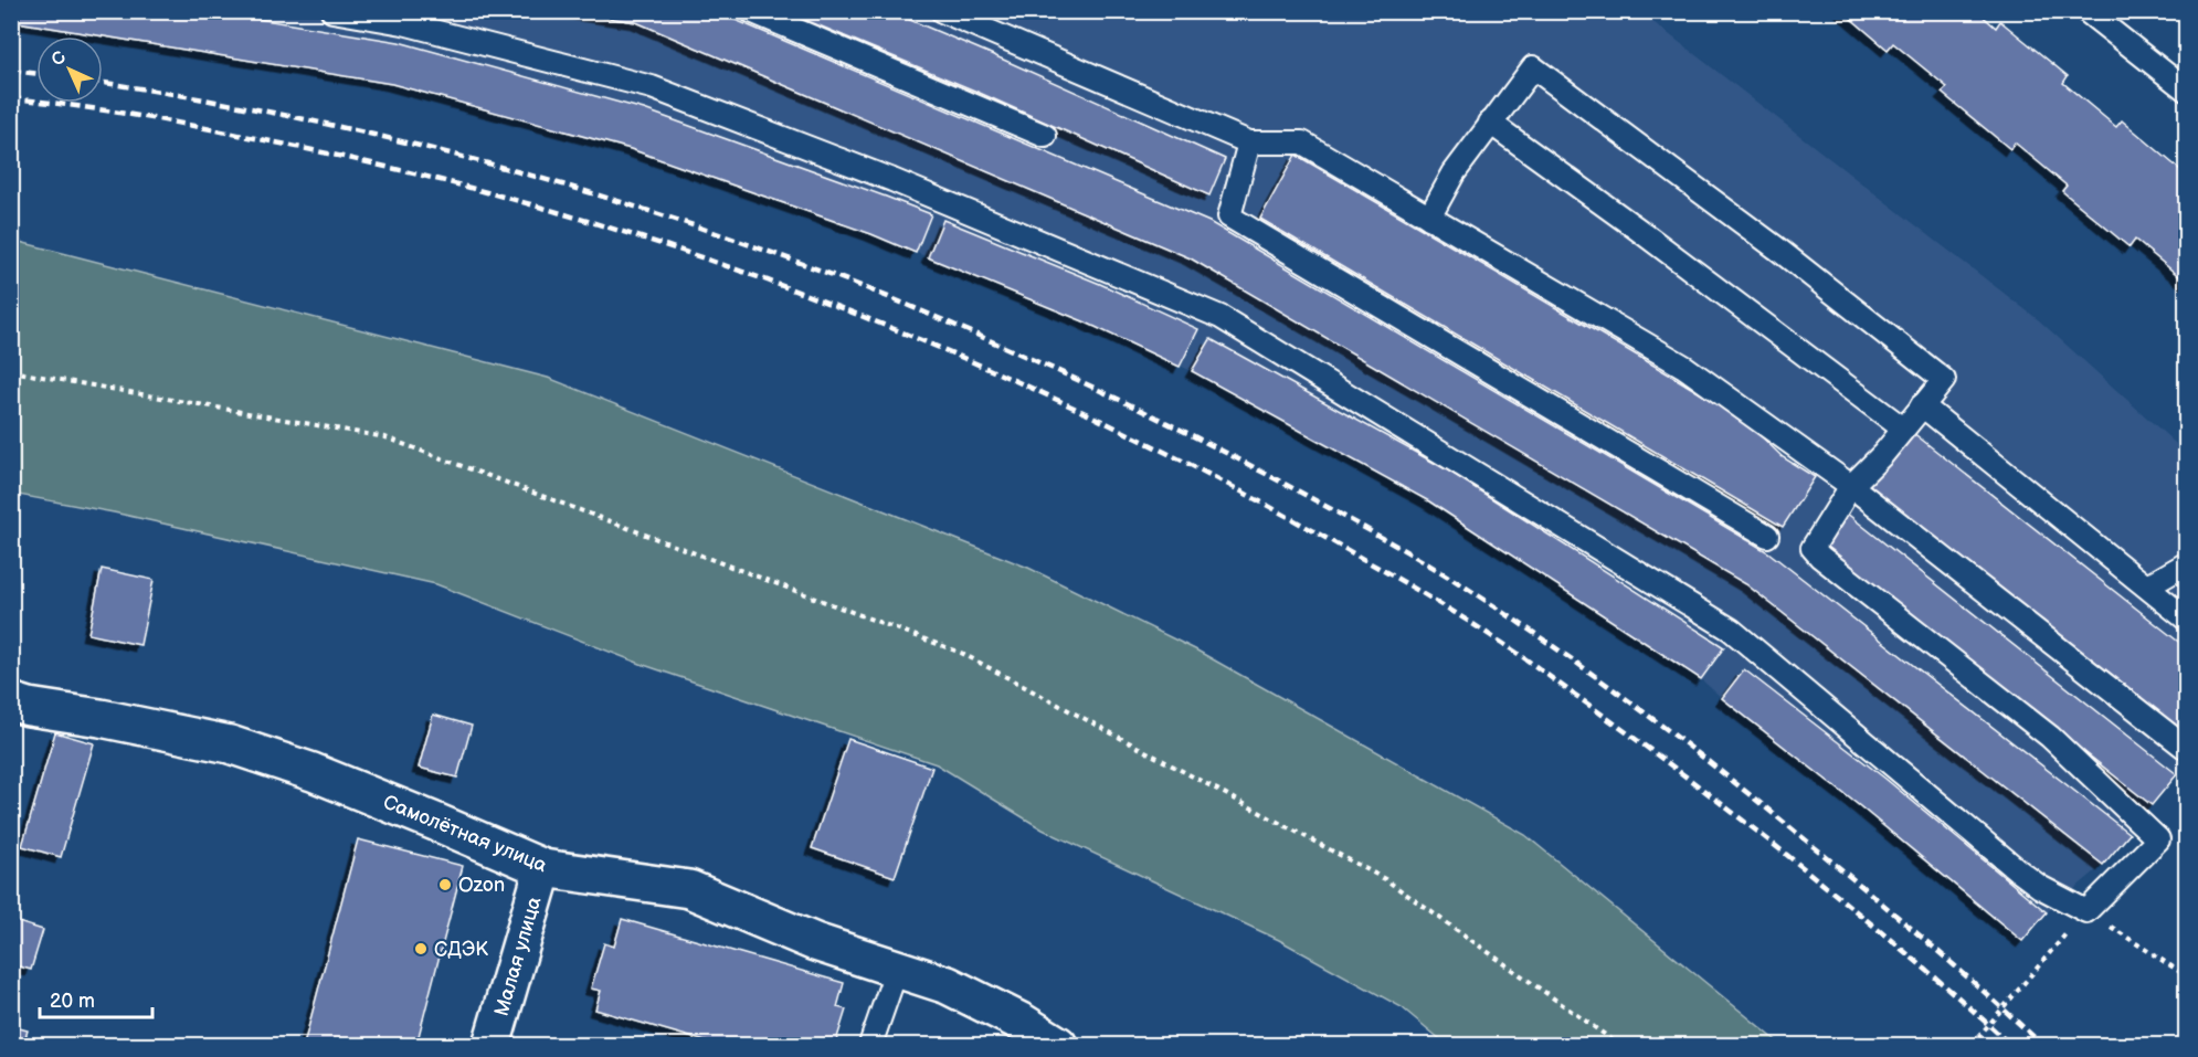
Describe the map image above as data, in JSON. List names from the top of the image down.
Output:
{
  "streets": {
    "street": ["Самолётная улица", "Малая улица"]
  },
  "crossings": [
    ["Самолётная улица", "Малая улица"]
  ],
  "places": ["Ozon", "СДЭК"],
  "scale_bar": "20 m",
  "north": "top left"
}
